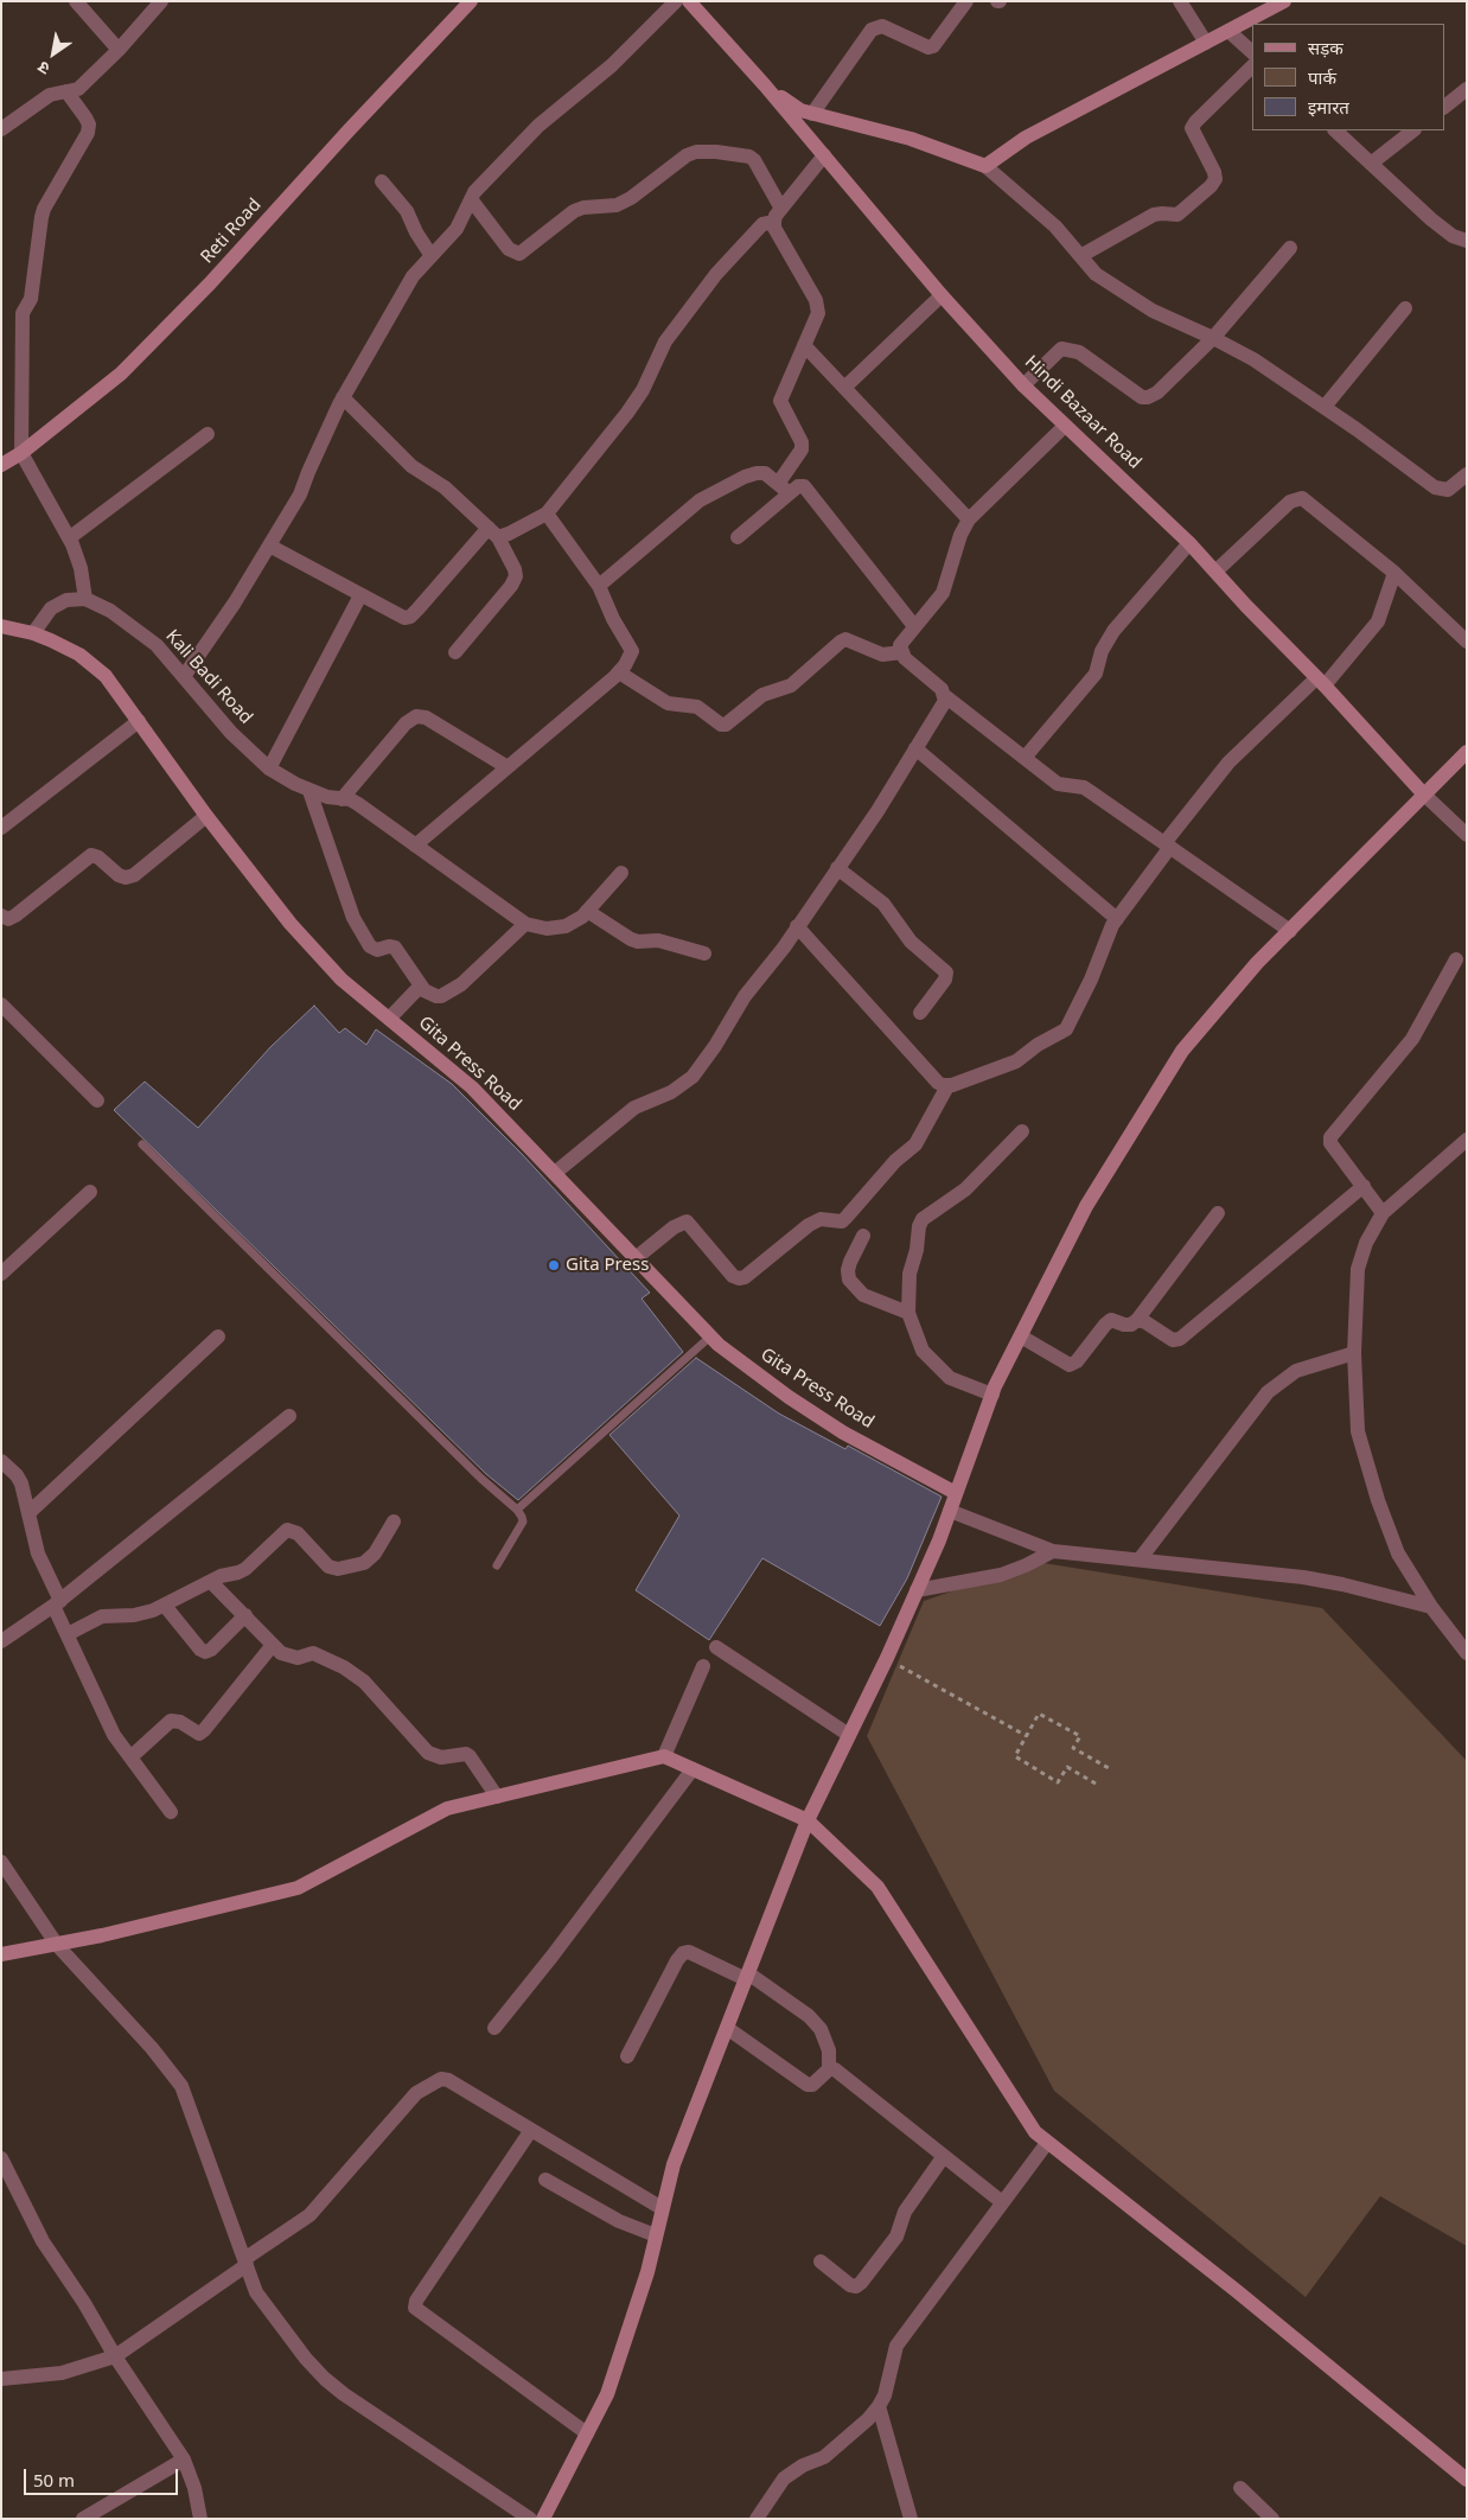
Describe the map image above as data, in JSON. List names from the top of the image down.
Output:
{
  "streets": {
    "street": [
      "Reti Road",
      "Hindi Bazaar Road",
      "Kali Badi Road",
      "Gita Press Road"
    ]
  },
  "places": ["Gita Press"],
  "legend": ["सड़क", "पार्क", "इमारत"],
  "scale_bar": "50 m",
  "north": "bottom left"
}
